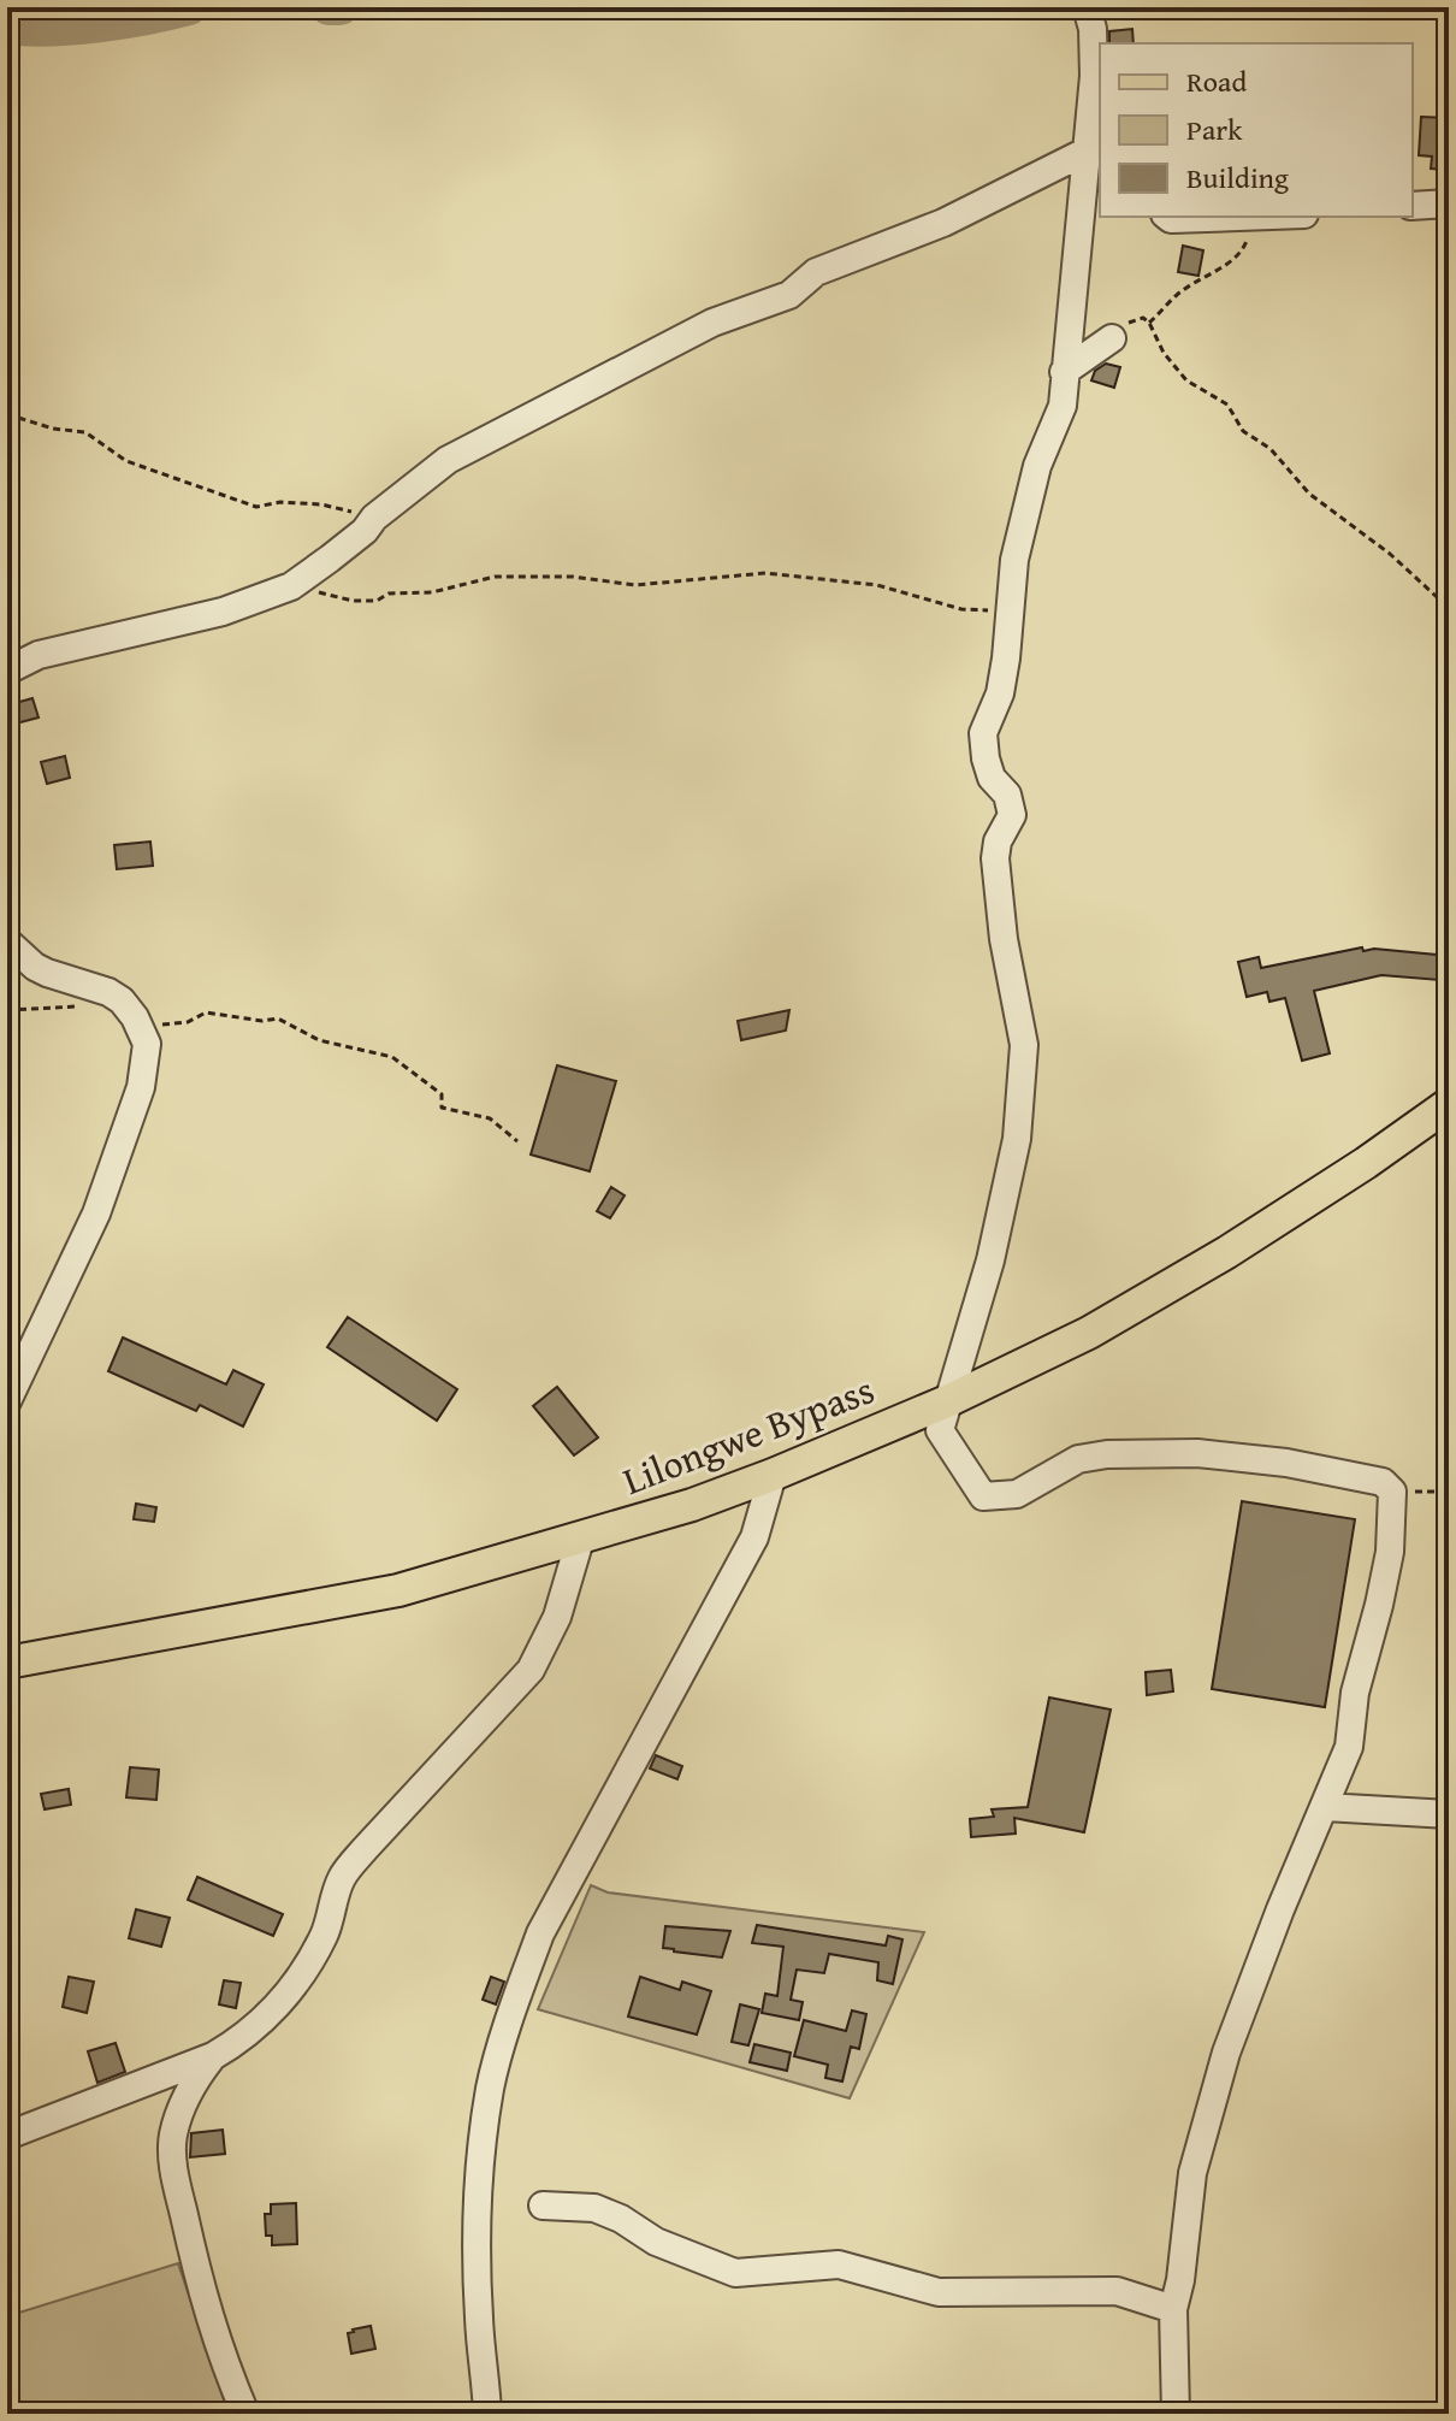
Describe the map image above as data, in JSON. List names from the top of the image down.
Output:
{
  "streets": {
    "main road": ["Lilongwe Bypass"]
  },
  "legend": ["Road", "Park", "Building"]
}
